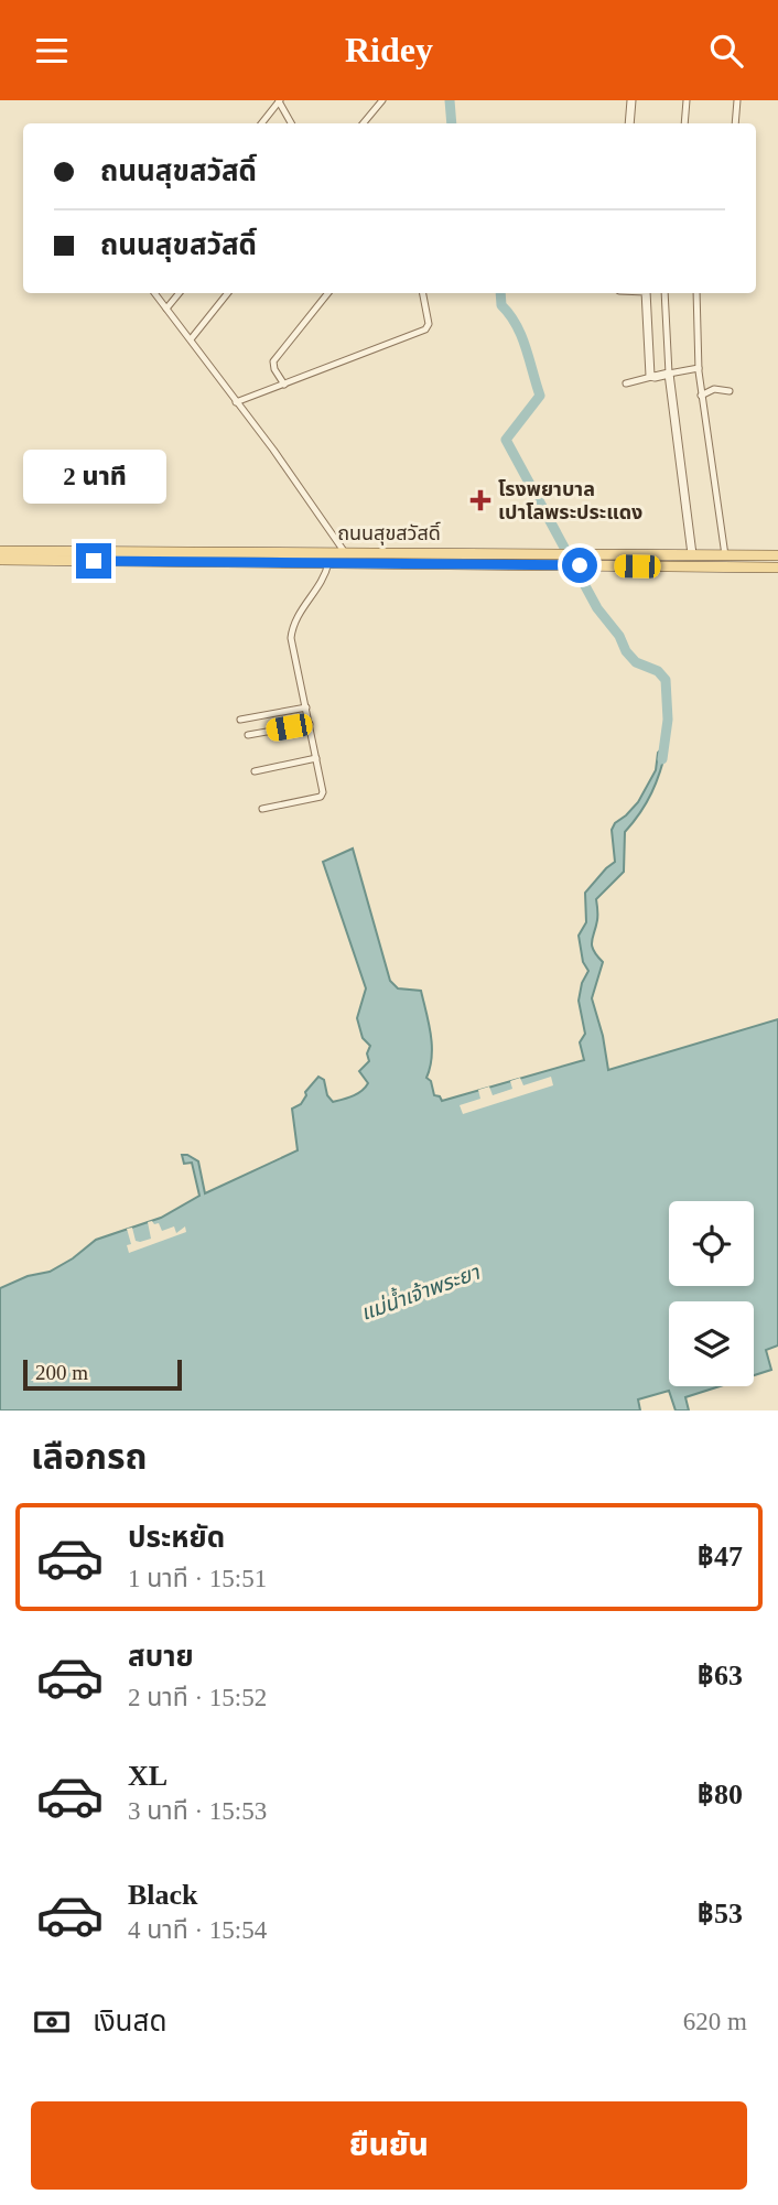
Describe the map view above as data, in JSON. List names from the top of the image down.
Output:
{
  "streets": {
    "main road": ["ถนนสุขสวัสดิ์"]
  },
  "water": ["แม่น้ำเจ้าพระยา"],
  "places": {
    "health": ["โรงพยาบาล เปาโลพระประแดง"]
  },
  "scale_bar": "200 m",
  "page": {
    "header": "Ridey",
    "banner": ["ถนนสุขสวัสดิ์", "ถนนสุขสวัสดิ์"],
    "bubble": "2 นาที",
    "scale": "200 m",
    "heading": "เลือกรถ",
    "list": [
      {
        "name": "ประหยัด",
        "note": "1 นาที · 15:51",
        "value": "฿47"
      },
      {
        "name": "สบาย",
        "note": "2 นาที · 15:52",
        "value": "฿63"
      },
      {
        "name": "XL",
        "note": "3 นาที · 15:53",
        "value": "฿80"
      },
      {
        "name": "Black",
        "note": "4 นาที · 15:54",
        "value": "฿53"
      }
    ],
    "pay": ["เงินสด", "620 m"],
    "buttons": "ยืนยัน"
  }
}
